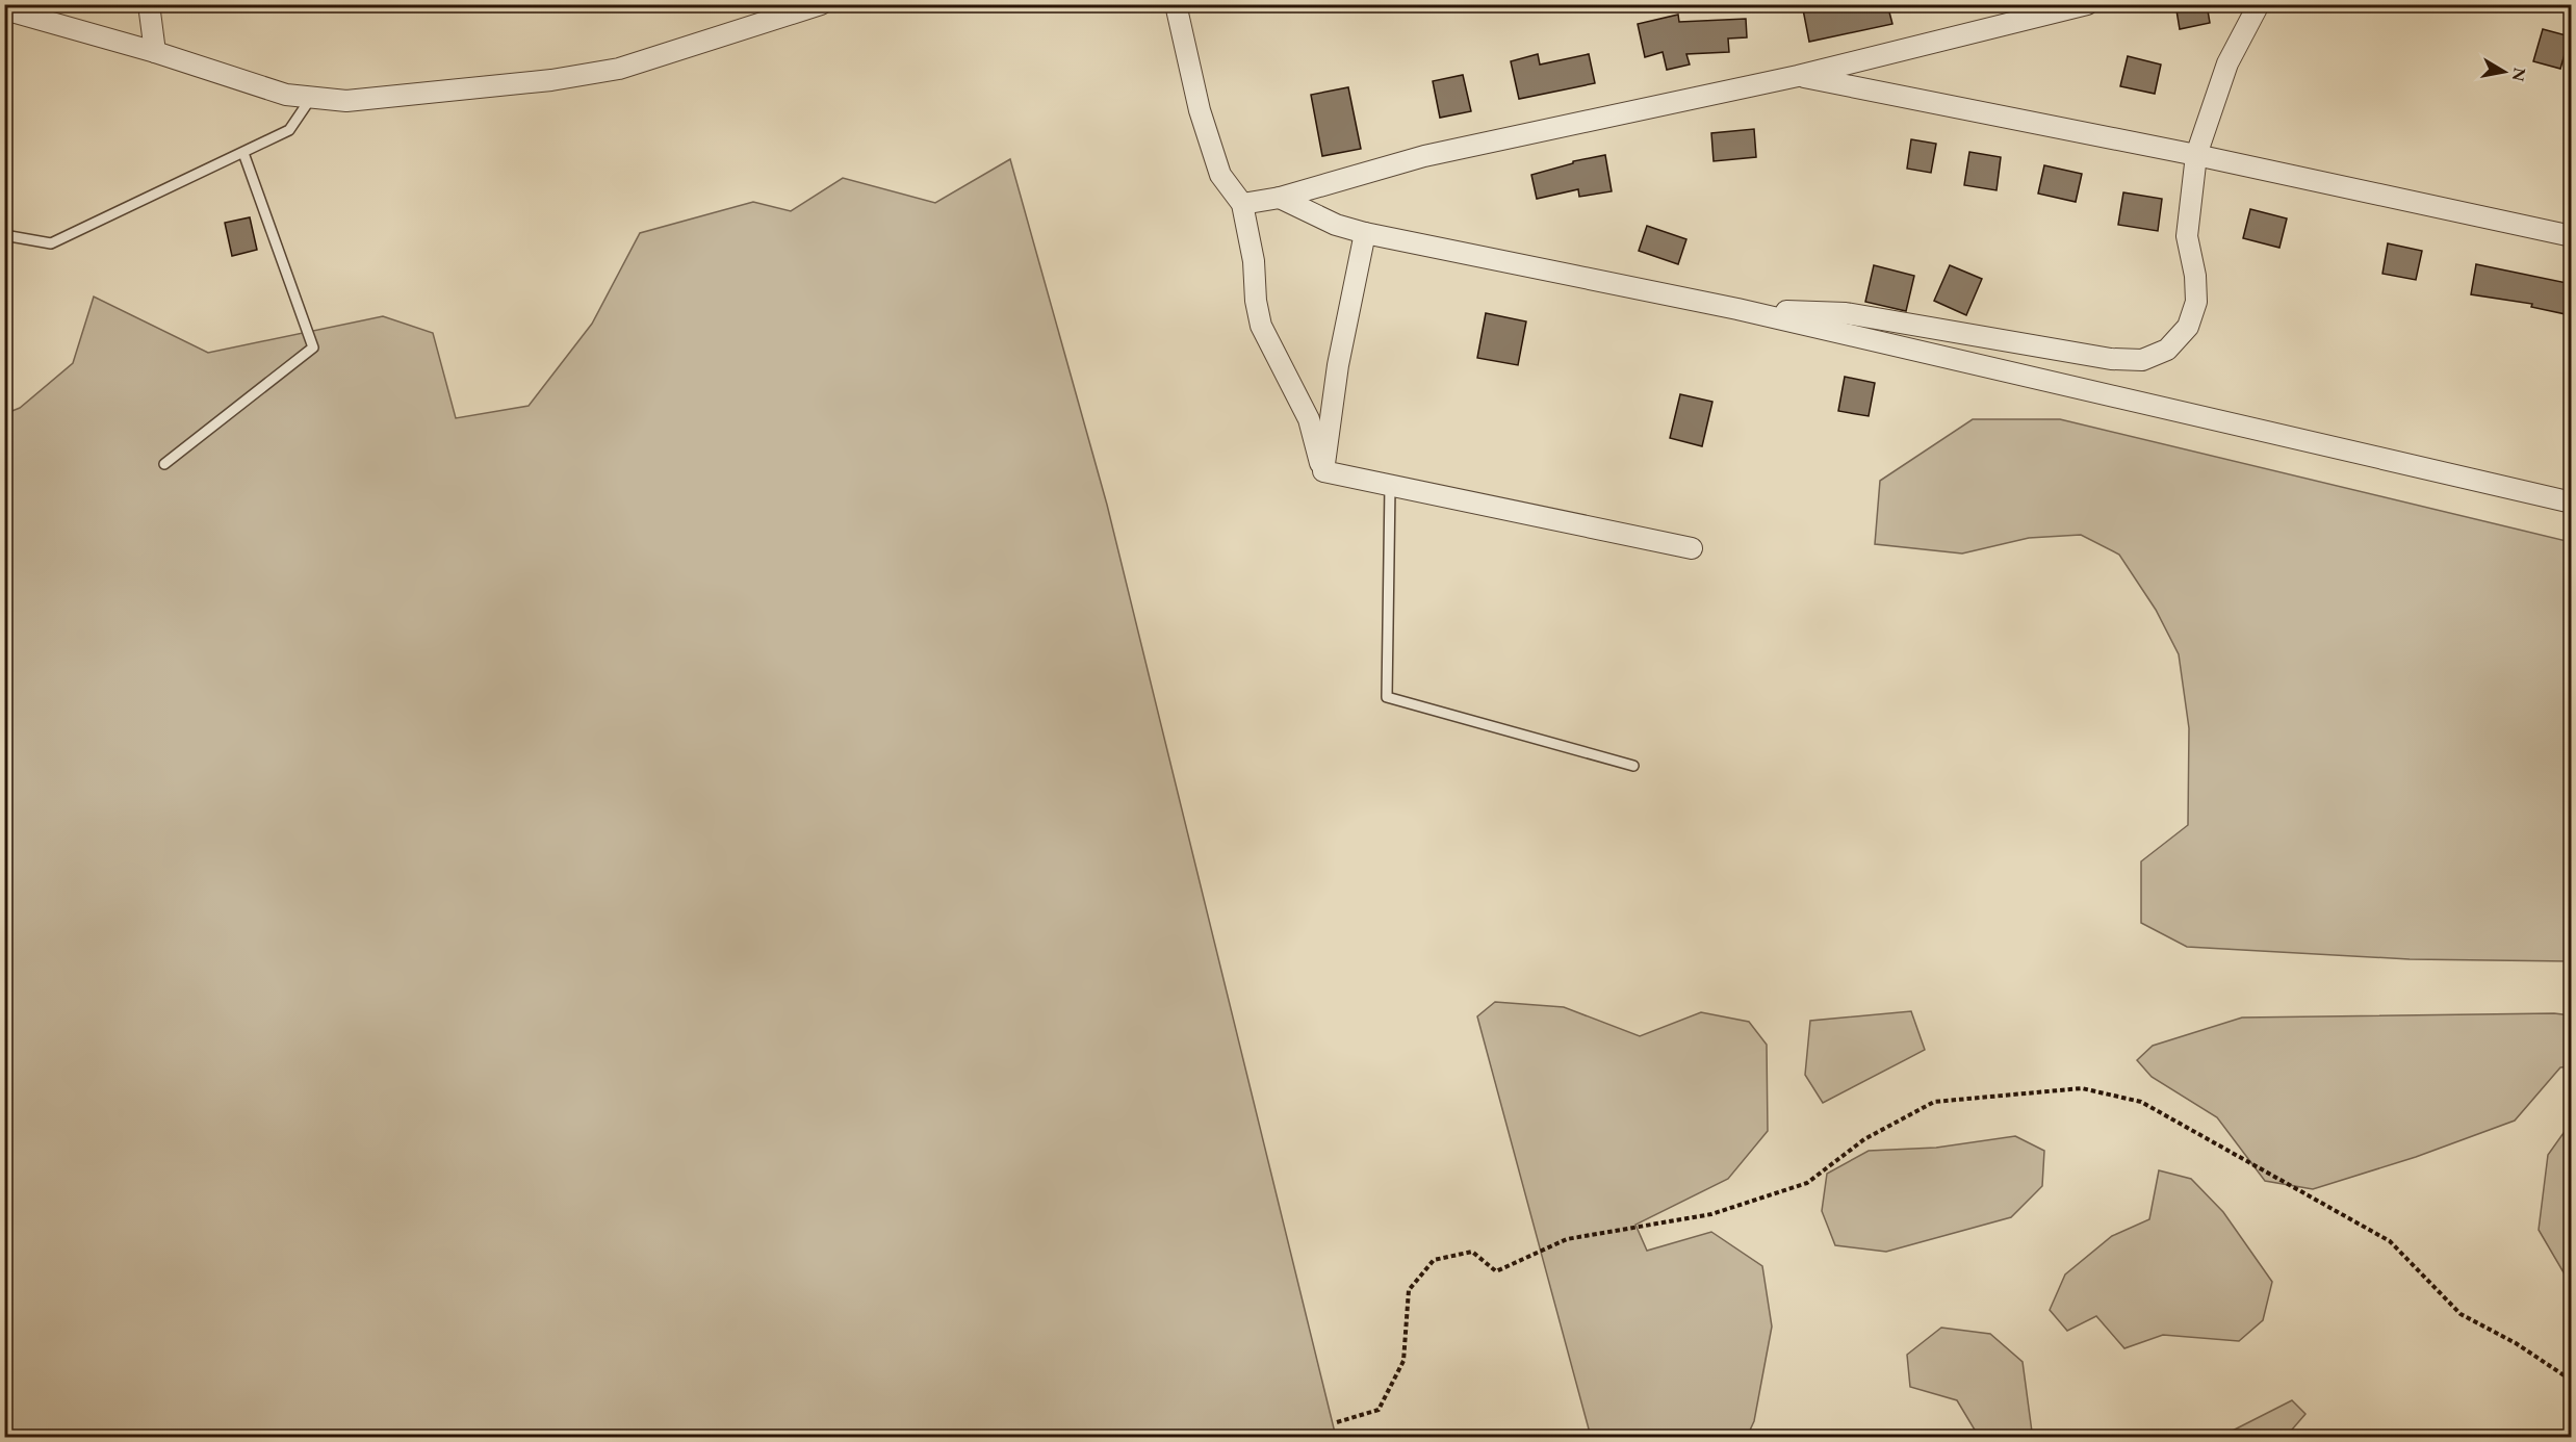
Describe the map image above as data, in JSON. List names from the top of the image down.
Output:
{
  "north": "right"
}
